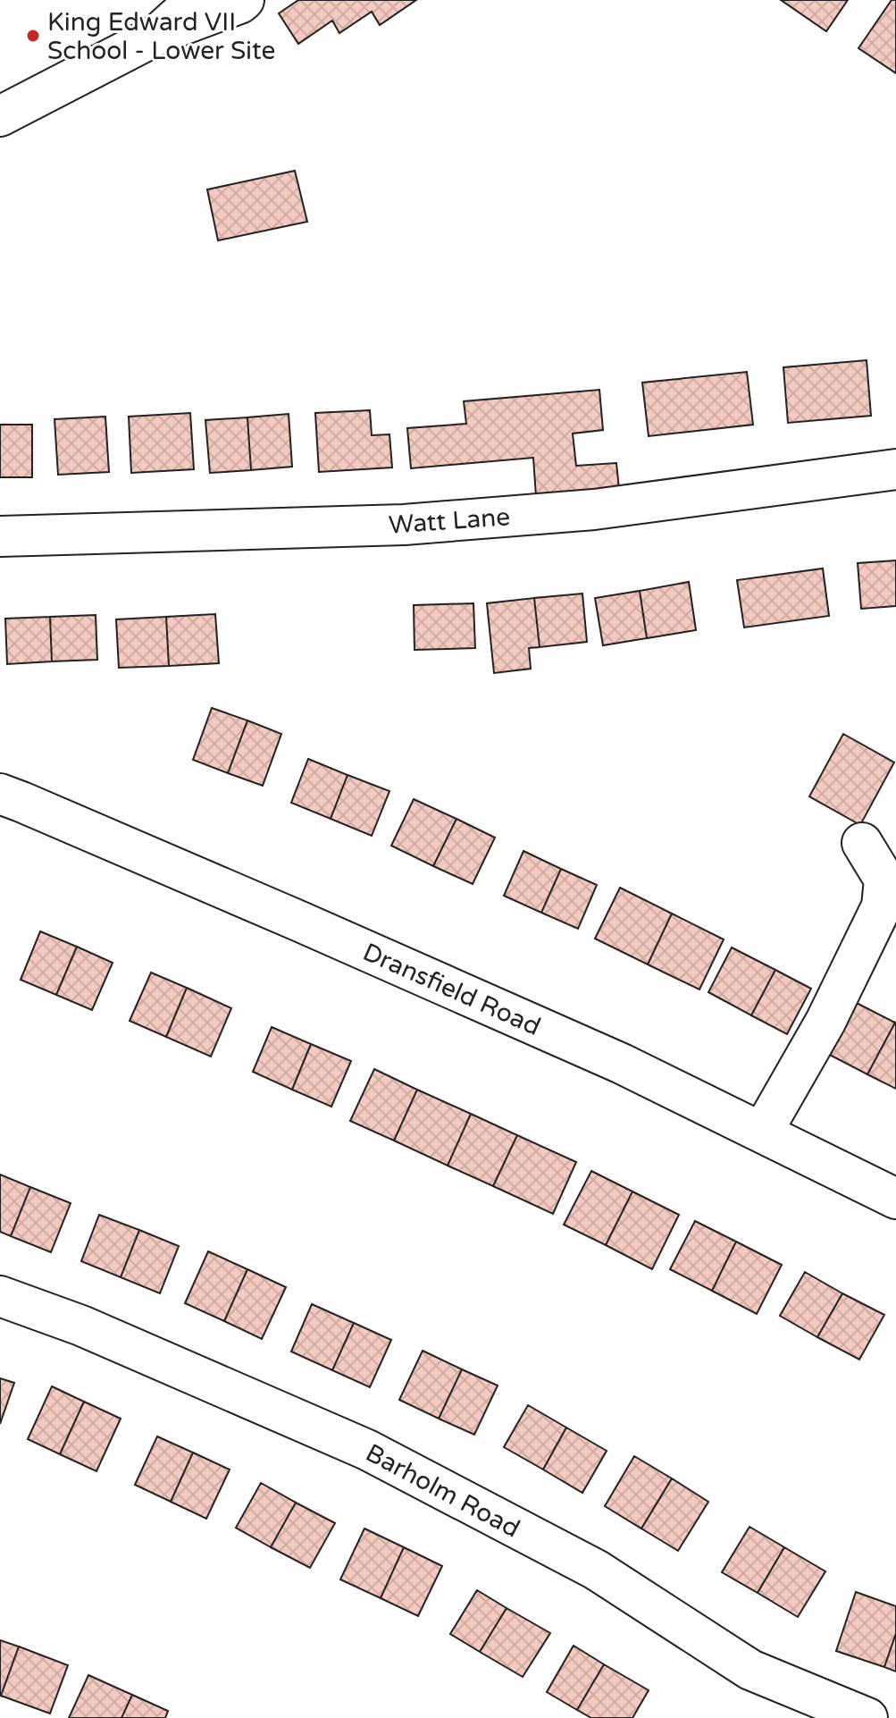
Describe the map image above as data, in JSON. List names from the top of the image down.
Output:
{
  "streets": {
    "street": ["Watt Lane", "Dransfield Road", "Barholm Road"]
  },
  "places": ["King Edward VII School - Lower Site"]
}
